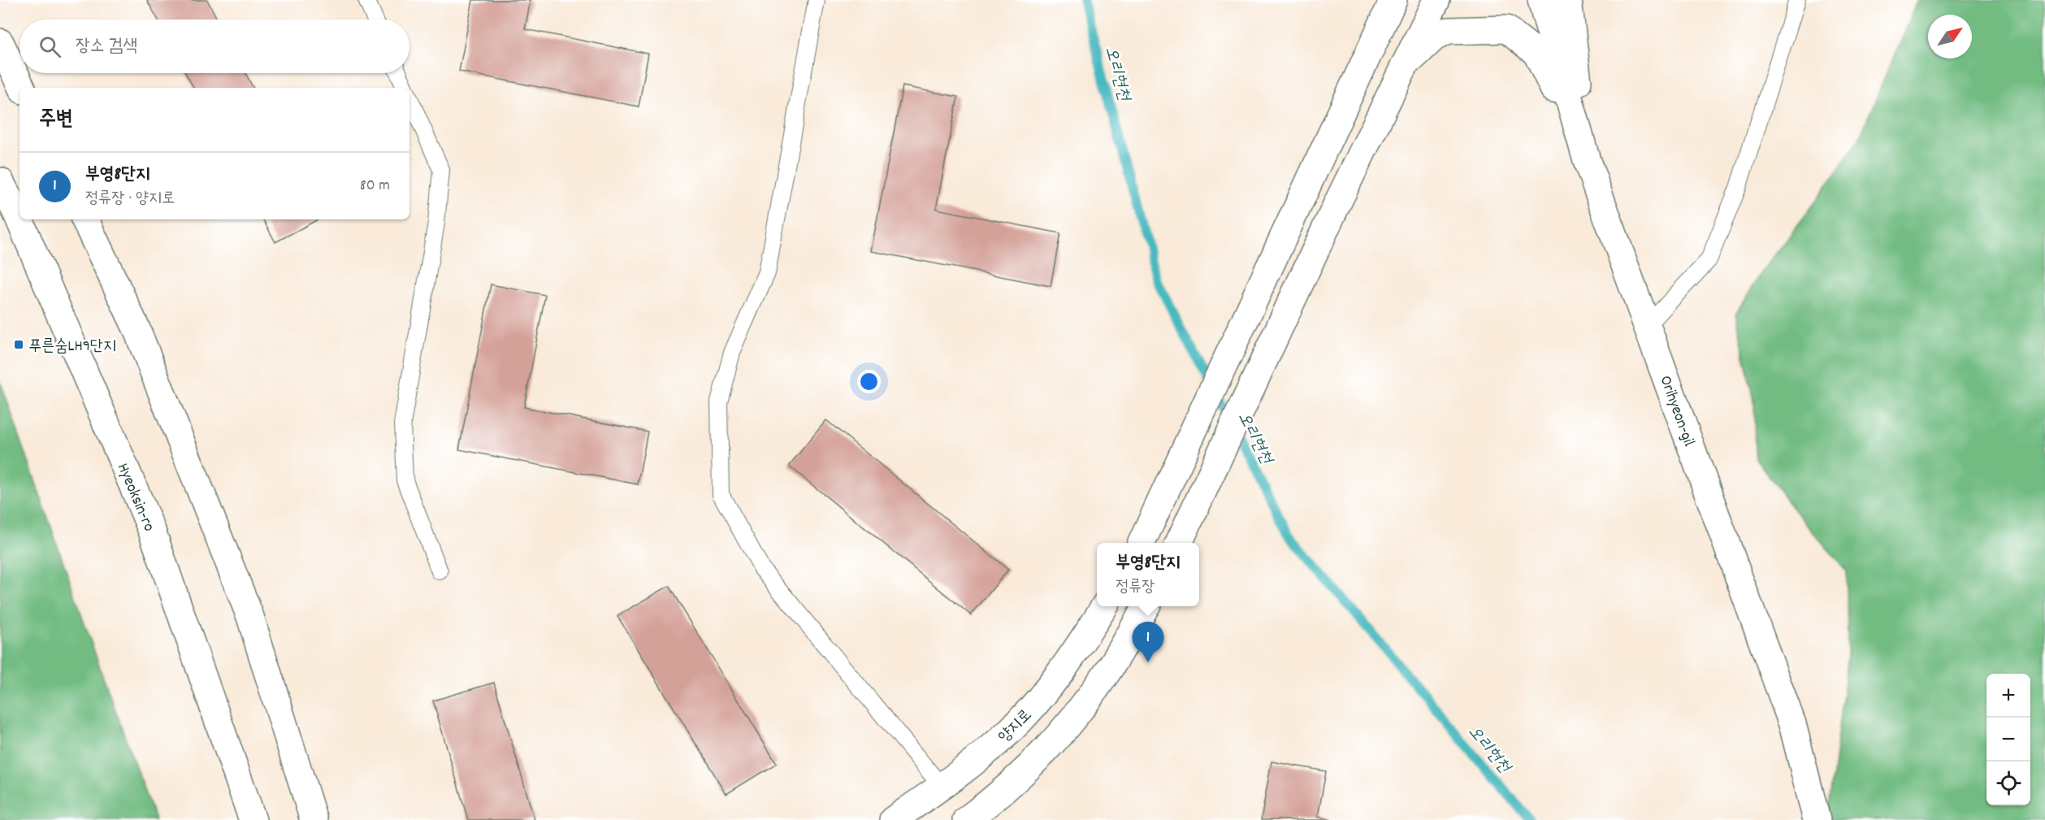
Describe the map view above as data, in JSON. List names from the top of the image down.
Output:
{
  "streets": {
    "street": ["Orihyeon-gil", "Hyeoksin-ro", "양지로"]
  },
  "water": ["오리현천"],
  "places": {
    "transit": ["푸른숨LH9단지"]
  },
  "north": "top right",
  "page": {
    "search": "장소 검색",
    "heading": "주변",
    "list": [
      {
        "mark": "1",
        "name": "부영8단지",
        "note": "정류장 · 양지로",
        "value": "80 m"
      }
    ],
    "popup": ["부영8단지", "정류장"],
    "pins": "1",
    "map_buttons": ["+", "−"]
  }
}
